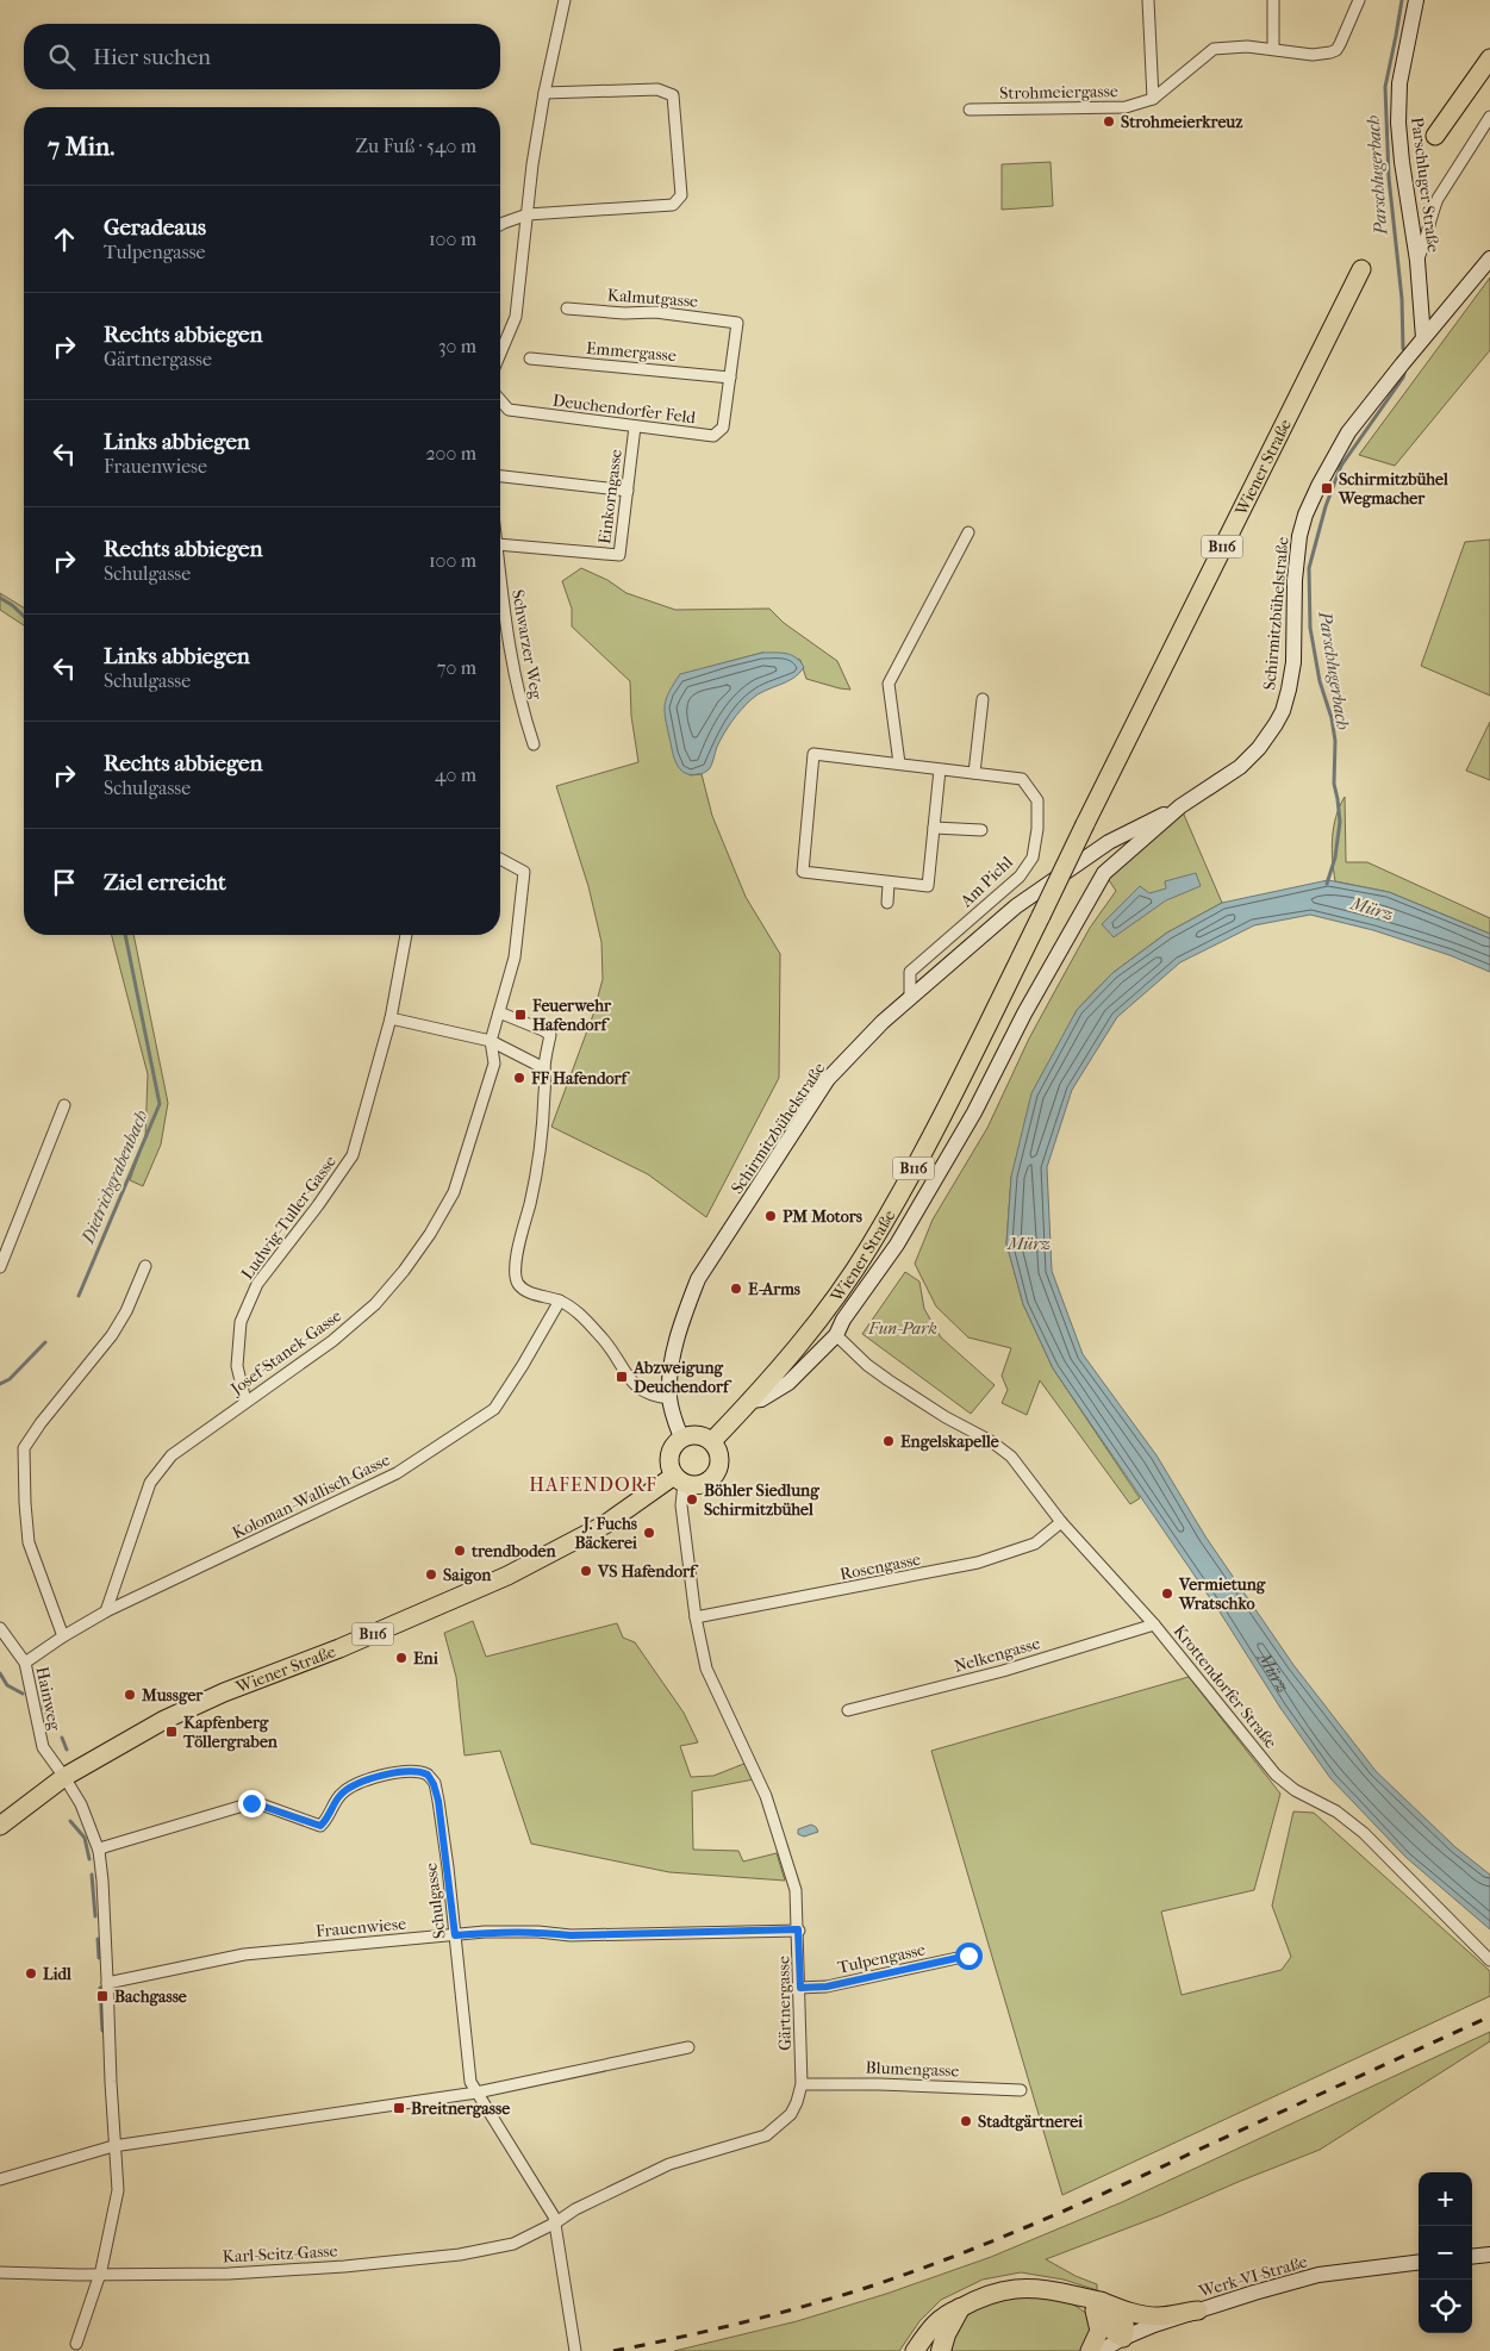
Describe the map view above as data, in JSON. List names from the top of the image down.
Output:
{
  "streets": {
    "main road": [
      "Parschluger Straße",
      "Wiener Straße",
      "B116",
      "Schirmitzbühelstraße",
      "Werk-VI-Straße"
    ],
    "street": [
      "Strohmeiergasse",
      "Kalmutgasse",
      "Emmergasse",
      "Deuchendorfer Feld",
      "Einkorngasse",
      "Schwarzer Weg",
      "Am Pichl",
      "Ludwig-Tuller-Gasse",
      "Josef-Stanek-Gasse",
      "Koloman-Wallisch-Gasse",
      "Rosengasse",
      "Nelkengasse",
      "Krottendorfer Straße",
      "Hainweg",
      "Schulgasse",
      "Frauenwiese",
      "Tulpengasse",
      "Gärtnergasse",
      "Blumengasse",
      "Karl-Seitz-Gasse"
    ]
  },
  "crossings": [
    ["Parschluger Straße", "Schirmitzbühelstraße"],
    ["Kalmutgasse", "Deuchendorfer Feld"],
    ["Emmergasse", "Deuchendorfer Feld"],
    ["Deuchendorfer Feld", "Einkorngasse"],
    ["Wiener Straße", "B116"],
    ["Wiener Straße", "Hainweg"],
    ["Wiener Straße", "Gärtnergasse"],
    ["B116", "Gärtnergasse"],
    ["Schirmitzbühelstraße", "Am Pichl"],
    ["Ludwig-Tuller-Gasse", "Josef-Stanek-Gasse"],
    ["Josef-Stanek-Gasse", "Koloman-Wallisch-Gasse"],
    ["Koloman-Wallisch-Gasse", "Hainweg"],
    ["Rosengasse", "Krottendorfer Straße"],
    ["Rosengasse", "Gärtnergasse"],
    ["Nelkengasse", "Krottendorfer Straße"],
    ["Schulgasse", "Frauenwiese"],
    ["Schulgasse", "Gärtnergasse"],
    ["Schulgasse", "Karl-Seitz-Gasse"],
    ["Frauenwiese", "Gärtnergasse"],
    ["Tulpengasse", "Gärtnergasse"],
    ["Gärtnergasse", "Blumengasse"],
    ["Gärtnergasse", "Karl-Seitz-Gasse"]
  ],
  "districts": ["HAFENDORF"],
  "water": ["Parschlugerbach", "Mürz", "Dietrichgrabenbach"],
  "parks": ["Fun-Park"],
  "places": {
    "other": [
      "Strohmeierkreuz",
      "FF Hafendorf",
      "PM Motors",
      "E-Arms",
      "Engelskapelle",
      "Böhler Siedlung Schirmitzbühel",
      "J. Fuchs Bäckerei",
      "trendboden",
      "VS Hafendorf",
      "Saigon",
      "Vermietung Wratschko",
      "Eni",
      "Mussger",
      "Lidl",
      "Stadtgärtnerei"
    ],
    "transit": [
      "Schirmitzbühel Wegmacher",
      "Feuerwehr Hafendorf",
      "Abzweigung Deuchendorf",
      "Kapfenberg Töllergraben",
      "Bachgasse",
      "Breitnergasse"
    ]
  },
  "page": {
    "search": "Hier suchen",
    "heading": ["7 Min.", "Zu Fuß · 540 m"],
    "list": [
      ["Geradeaus", "Tulpengasse", "100 m"],
      ["Rechts abbiegen", "Gärtnergasse", "30 m"],
      ["Links abbiegen", "Frauenwiese", "200 m"],
      ["Rechts abbiegen", "Schulgasse", "100 m"],
      ["Links abbiegen", "Schulgasse", "70 m"],
      ["Rechts abbiegen", "Schulgasse", "40 m"],
      "Ziel erreicht"
    ],
    "map_buttons": ["+", "−"]
  }
}
